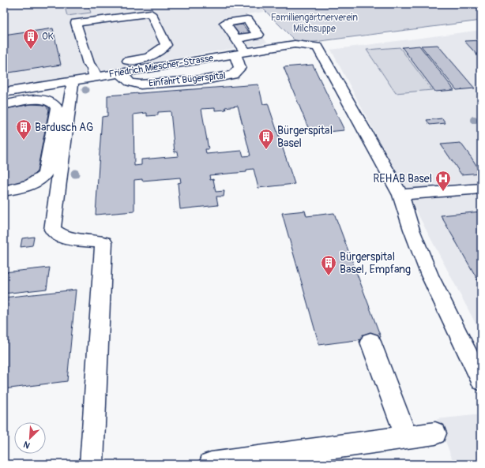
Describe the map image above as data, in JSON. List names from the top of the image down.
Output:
{
  "streets": {
    "street": ["Friedrich Miescher-Strasse", "Einfahrt Bügerspital"]
  },
  "crossings": [
    ["Friedrich Miescher-Strasse", "Einfahrt Bügerspital"]
  ],
  "parks": ["Familiengärtnerverein Milchsuppe"],
  "places": {
    "building": [
      "OK",
      "Bardusch AG",
      "Bürgerspital Basel",
      "Bürgerspital Basel, Empfang"
    ],
    "hospital": ["REHAB Basel"]
  },
  "north": "bottom left"
}
